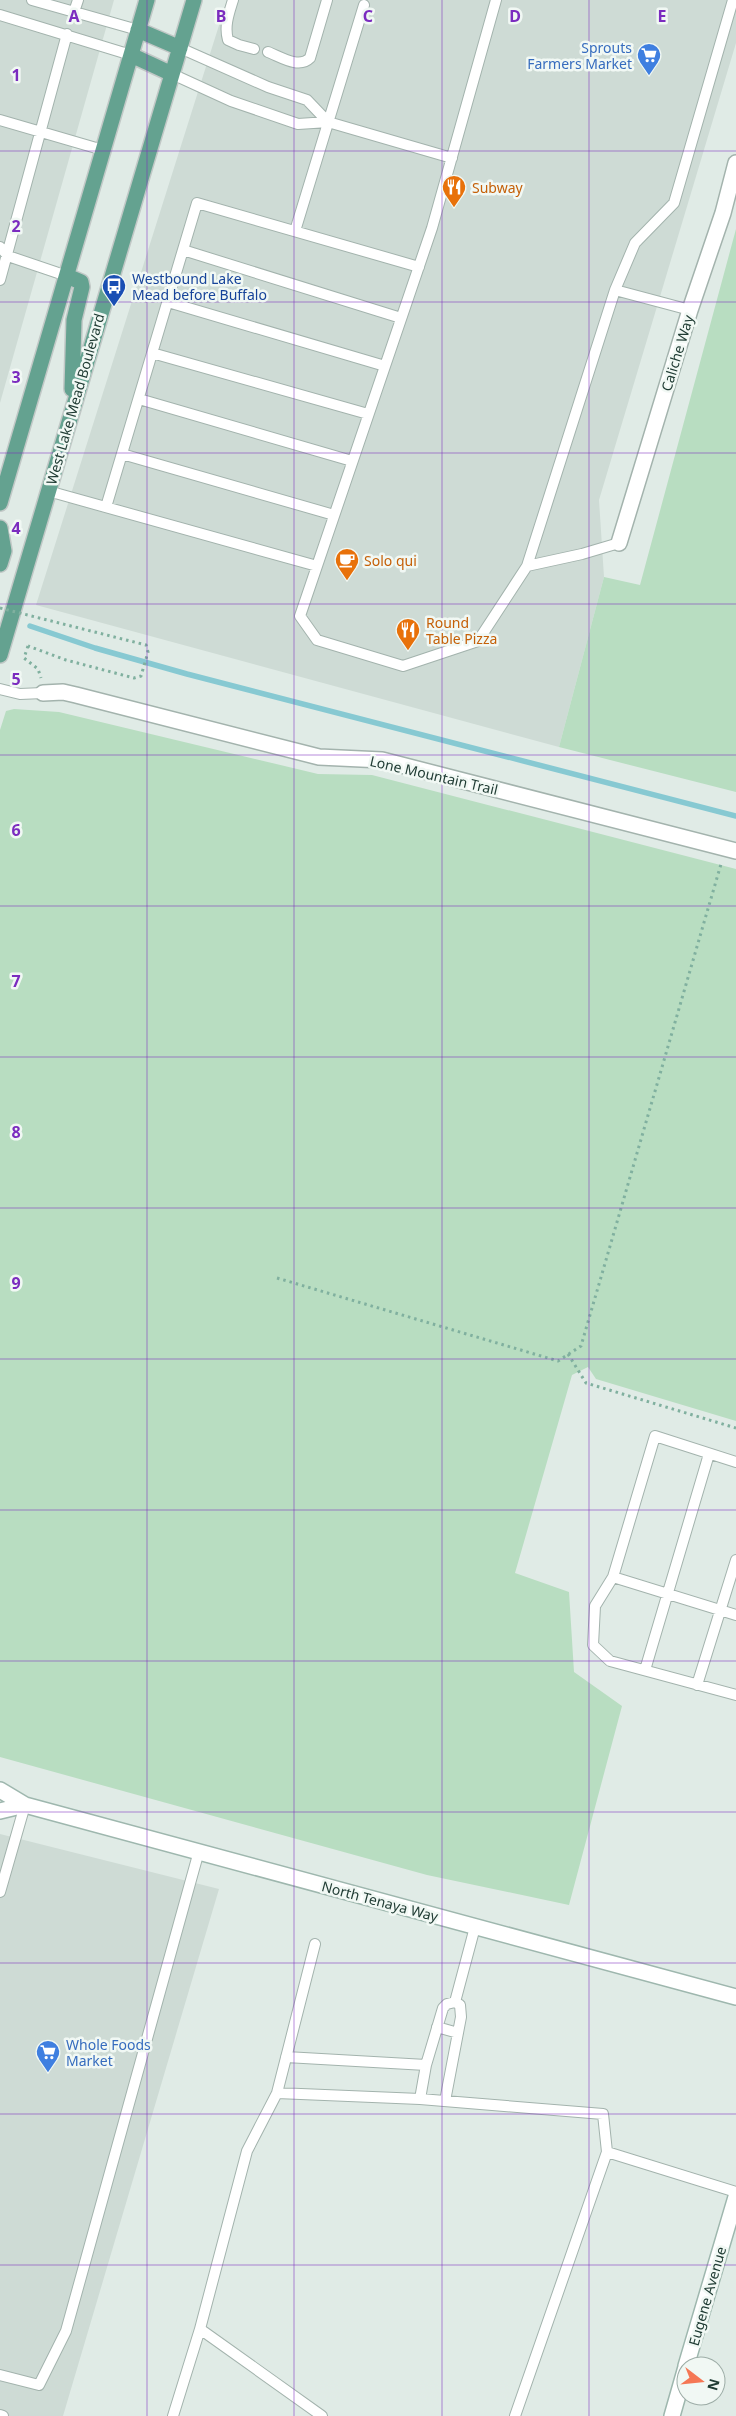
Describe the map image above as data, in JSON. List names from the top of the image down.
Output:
{
  "streets": {
    "main road": ["West Lake Mead Boulevard"],
    "street": [
      "Caliche Way",
      "Lone Mountain Trail",
      "North Tenaya Way",
      "Eugene Avenue"
    ]
  },
  "places": {
    "supermarket": ["Sprouts Farmers Market", "Whole Foods Market"],
    "restaurant": ["Subway", "Round Table Pizza"],
    "bus stop": ["Westbound Lake Mead before Buffalo"],
    "cafe": ["Solo qui"]
  },
  "north": "right",
  "grid": {
    "columns": [
      "A",
      "B",
      "C",
      "D",
      "E"
    ],
    "rows": [
      "1",
      "2",
      "3",
      "4",
      "5",
      "6",
      "7",
      "8",
      "9"
    ]
  }
}
